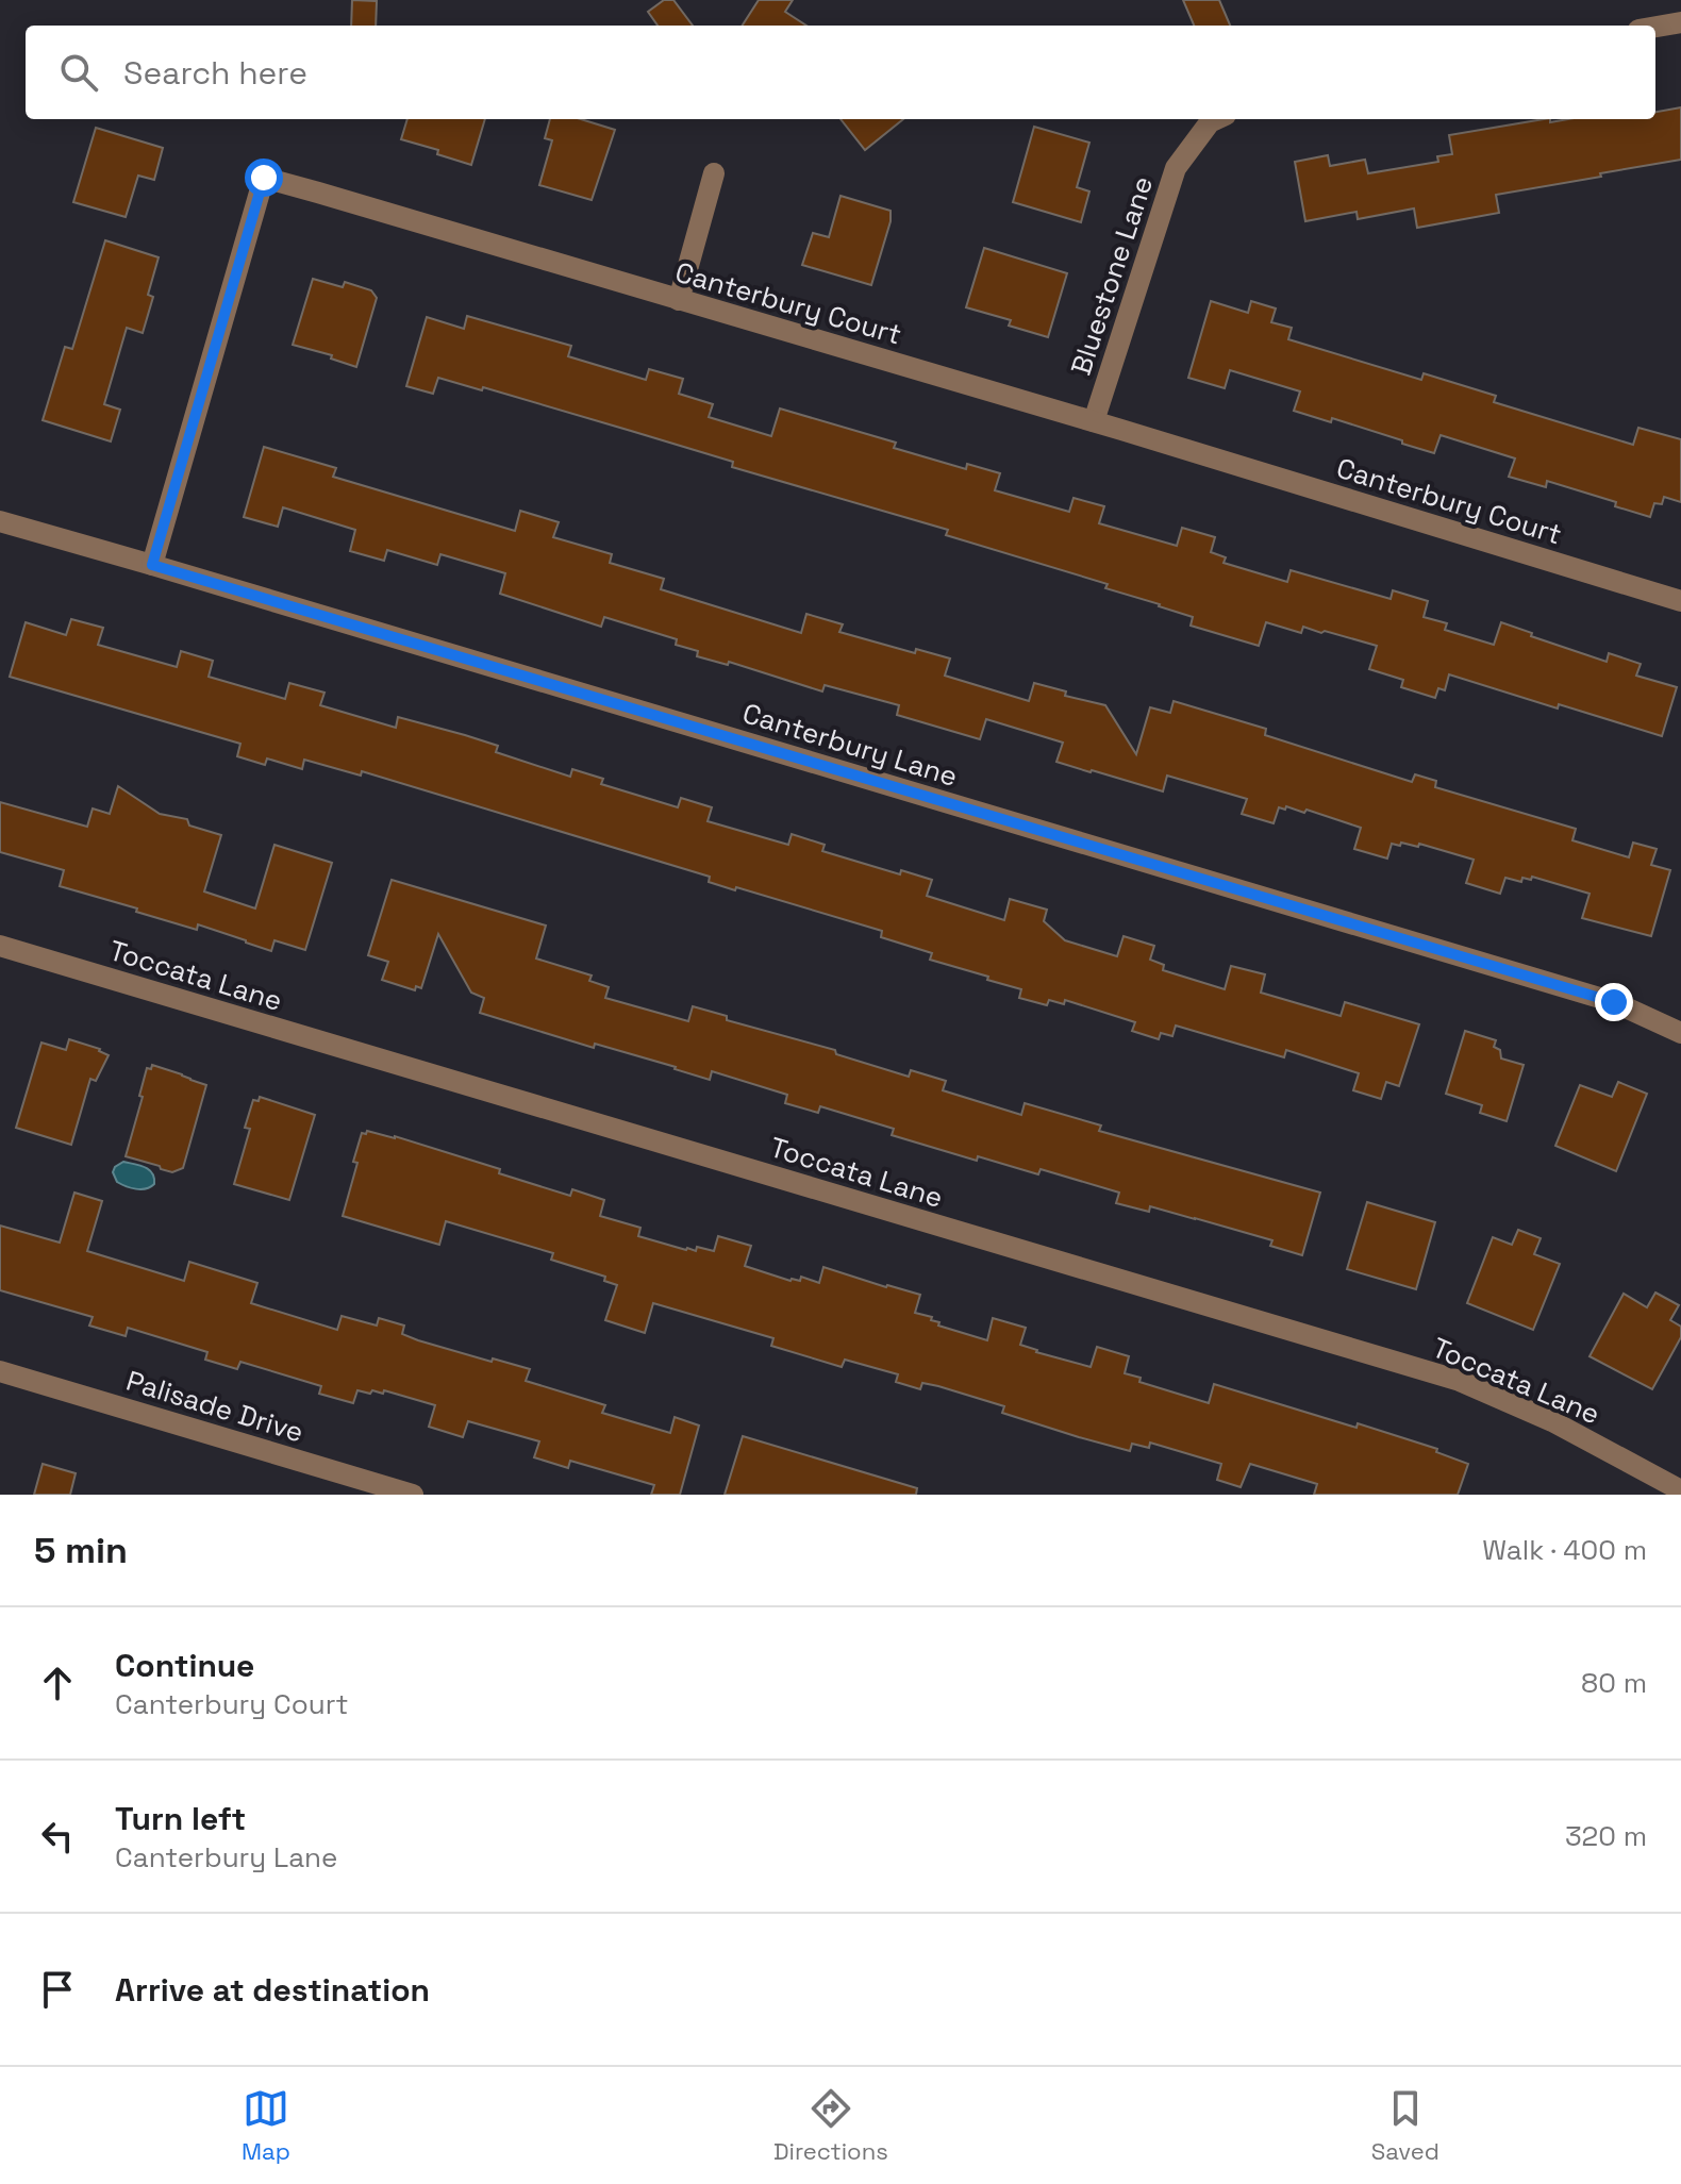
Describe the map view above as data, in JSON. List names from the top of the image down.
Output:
{
  "streets": {
    "street": [
      "Bluestone Lane",
      "Canterbury Court",
      "Canterbury Lane",
      "Toccata Lane",
      "Palisade Drive"
    ]
  },
  "crossings": [
    ["Bluestone Lane", "Canterbury Court"],
    ["Canterbury Court", "Canterbury Lane"]
  ],
  "page": {
    "search": "Search here",
    "heading": ["5 min", "Walk · 400 m"],
    "list": [
      ["Continue", "Canterbury Court", "80 m"],
      ["Turn left", "Canterbury Lane", "320 m"],
      "Arrive at destination"
    ],
    "nav": ["Map", "Directions", "Saved"]
  }
}
